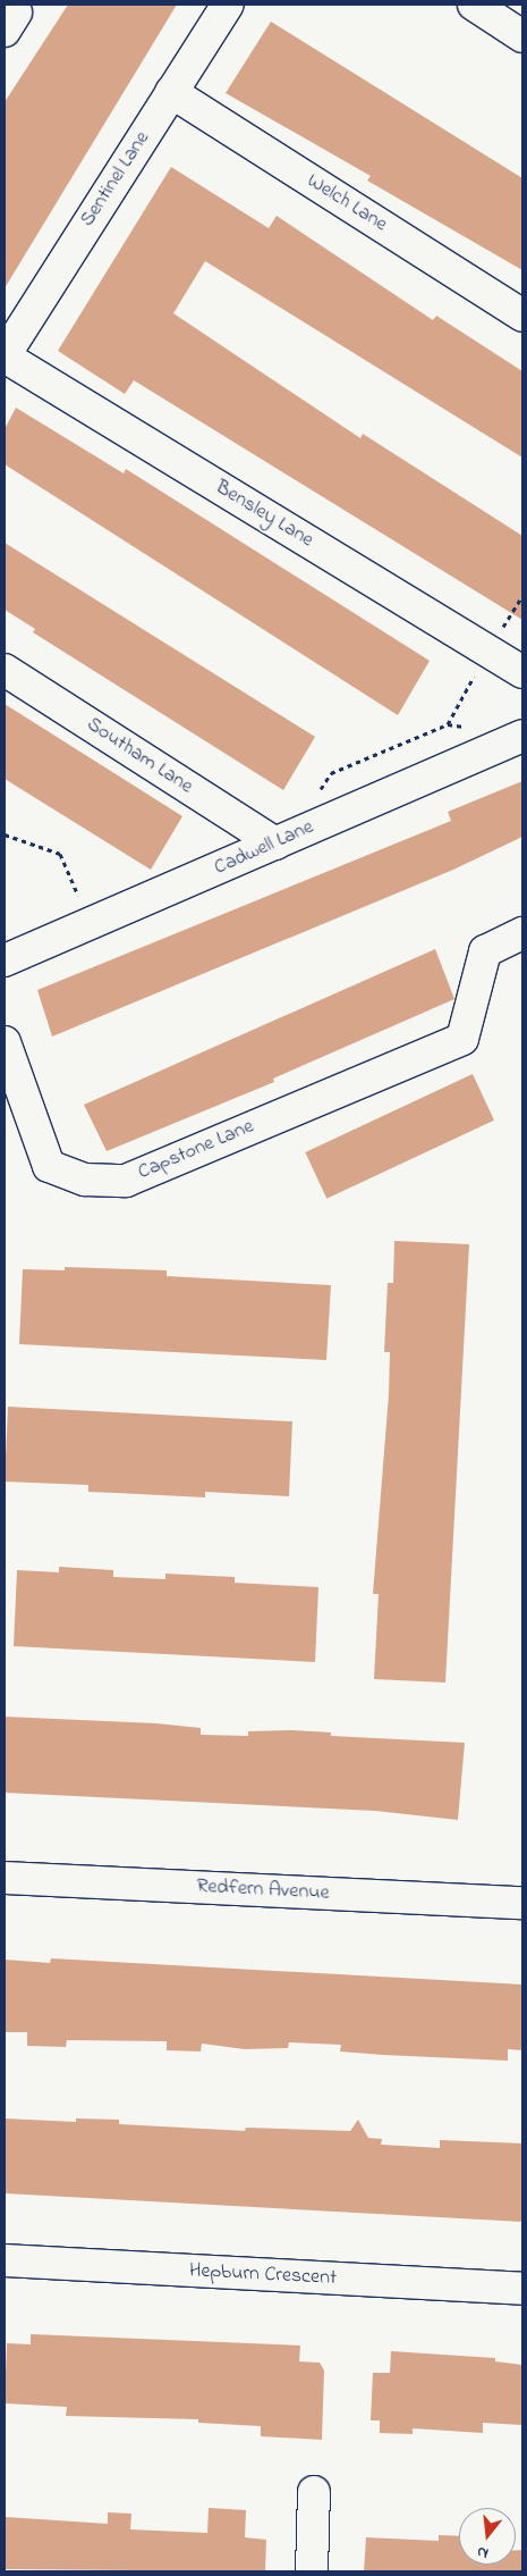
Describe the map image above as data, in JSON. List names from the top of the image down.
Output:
{
  "streets": {
    "street": [
      "Sentinel Lane",
      "Welch Lane",
      "Bensley Lane",
      "Southam Lane",
      "Cadwell Lane",
      "Capstone Lane",
      "Redfern Avenue",
      "Hepburn Crescent"
    ]
  },
  "crossings": [
    ["Sentinel Lane", "Welch Lane"],
    ["Sentinel Lane", "Bensley Lane"],
    ["Southam Lane", "Cadwell Lane"]
  ],
  "north": "bottom"
}
